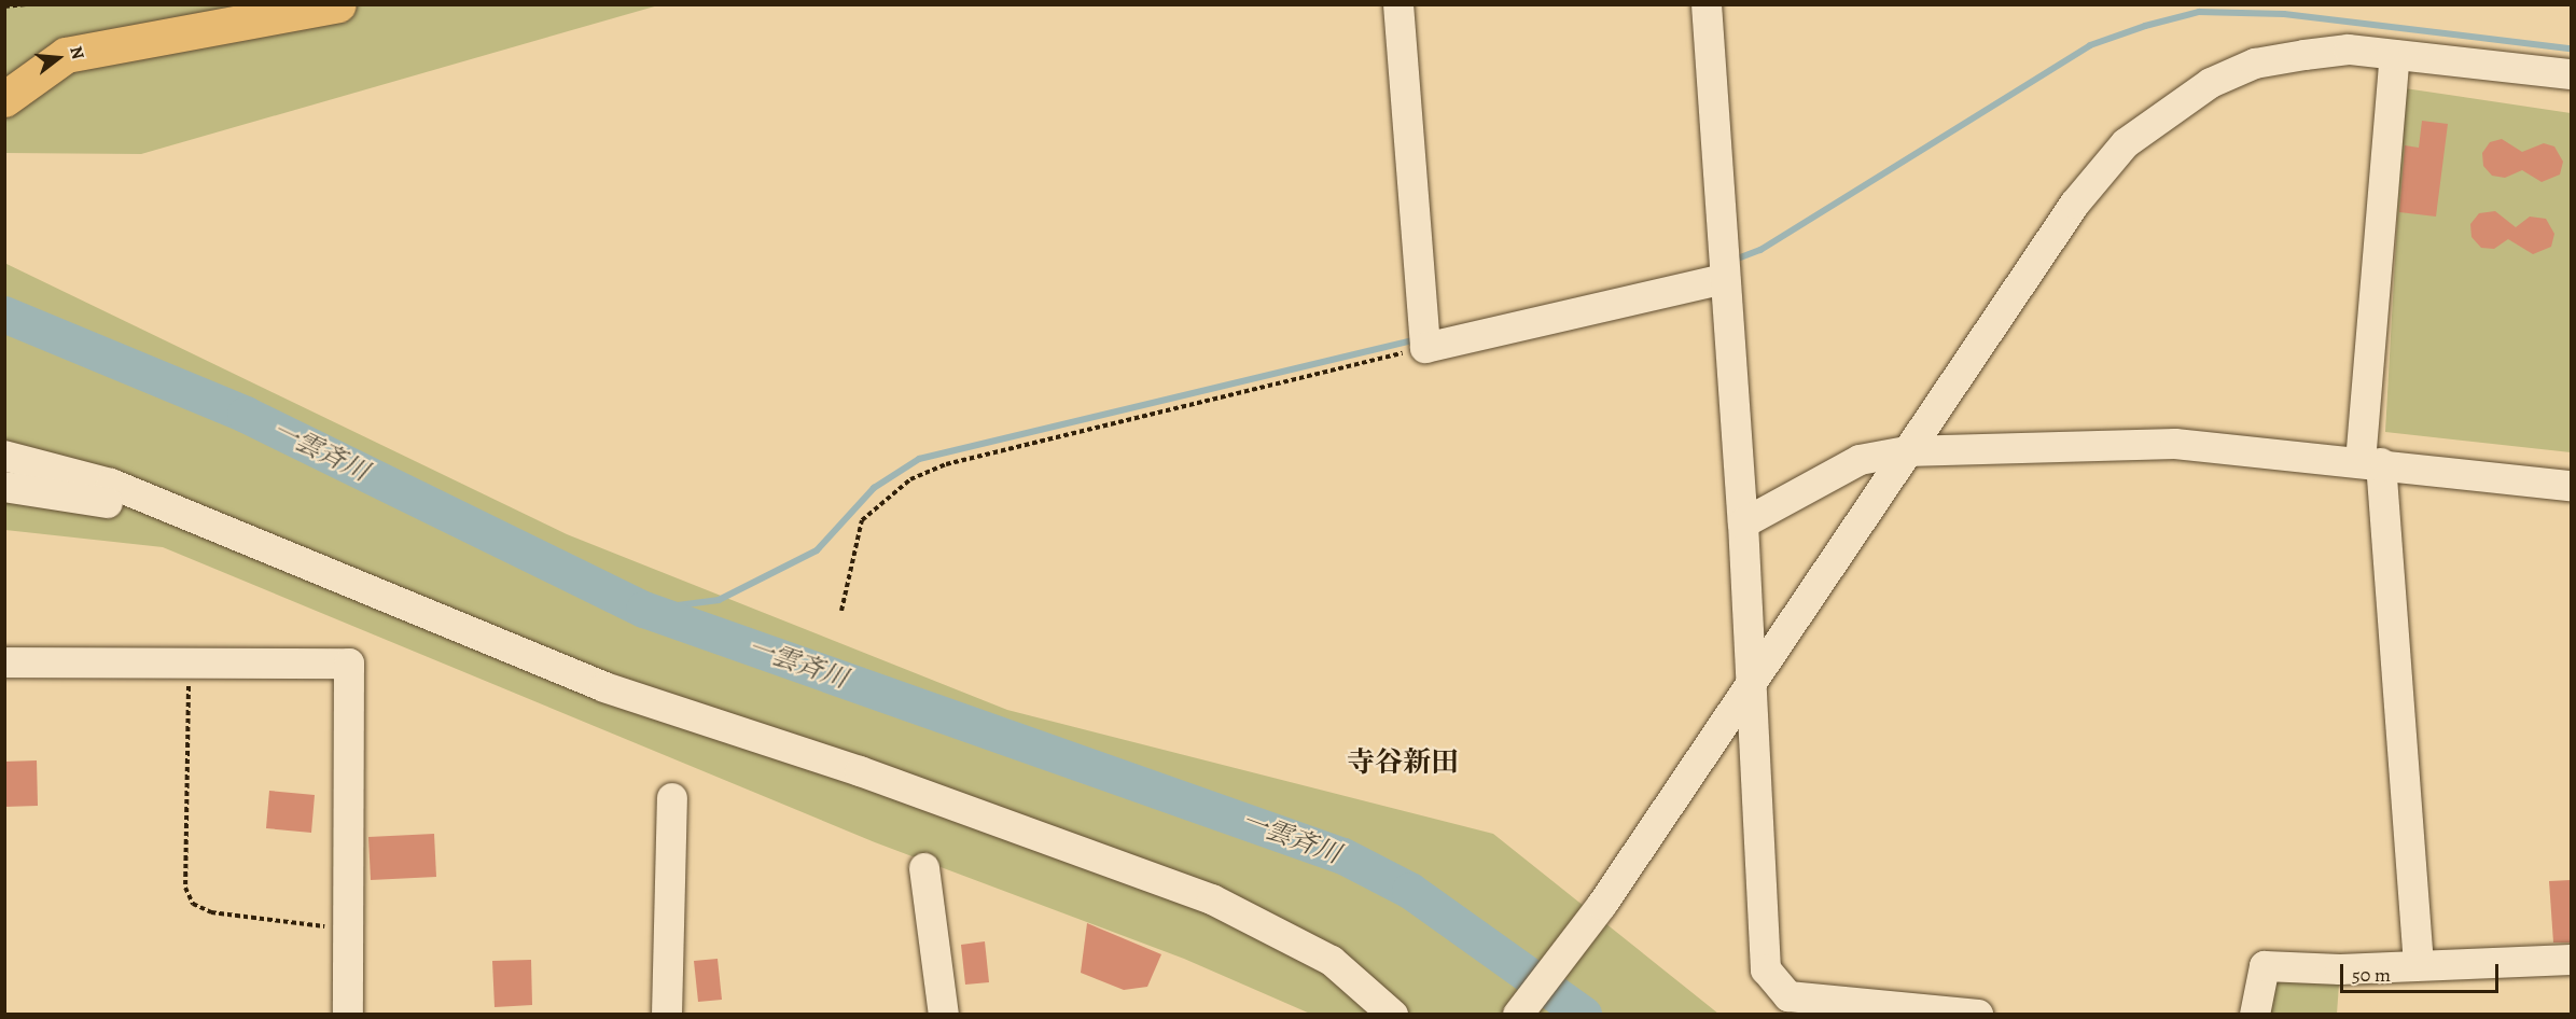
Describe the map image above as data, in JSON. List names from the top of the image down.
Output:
{
  "districts": ["寺谷新田"],
  "water": ["一雲斉川"],
  "scale_bar": "50 m",
  "north": "right"
}
